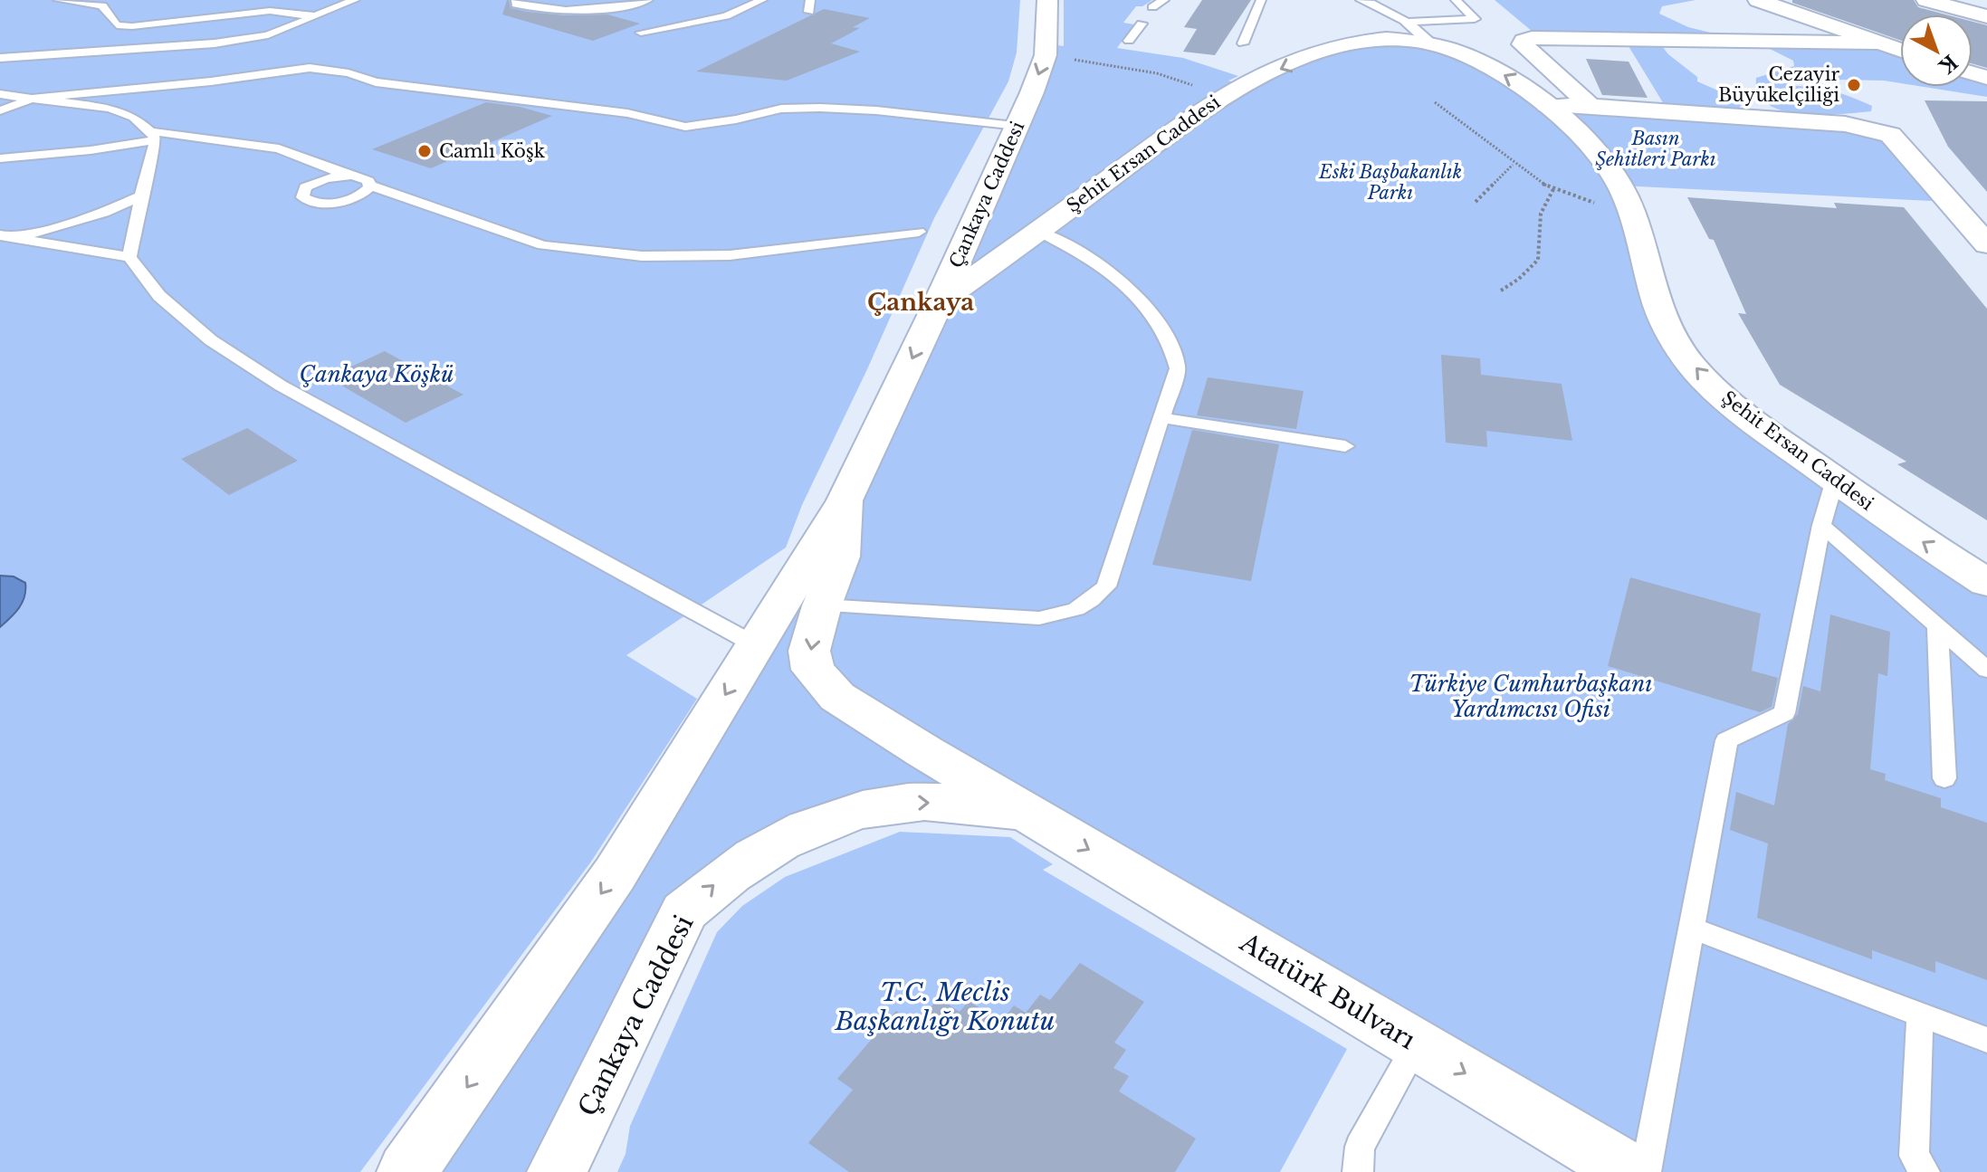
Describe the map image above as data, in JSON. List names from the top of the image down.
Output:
{
  "streets": {
    "main road": ["Şehit Ersan Caddesi", "Çankaya Caddesi", "Atatürk Bulvarı"]
  },
  "crossings": [
    ["Şehit Ersan Caddesi", "Çankaya Caddesi"],
    ["Çankaya Caddesi", "Atatürk Bulvarı"]
  ],
  "one_way": ["Şehit Ersan Caddesi", "Atatürk Bulvarı"],
  "districts": ["Çankaya"],
  "parks": [
    "Basın Şehitleri Parkı",
    "Eski Başbakanlık Parkı",
    "Çankaya Köşkü",
    "Türkiye Cumhurbaşkanı Yardımcısı Ofisi",
    "T.C. Meclis Başkanlığı Konutu"
  ],
  "places": ["Cezayir Büyükelçiliği", "Camlı Köşk"],
  "north": "bottom right"
}
